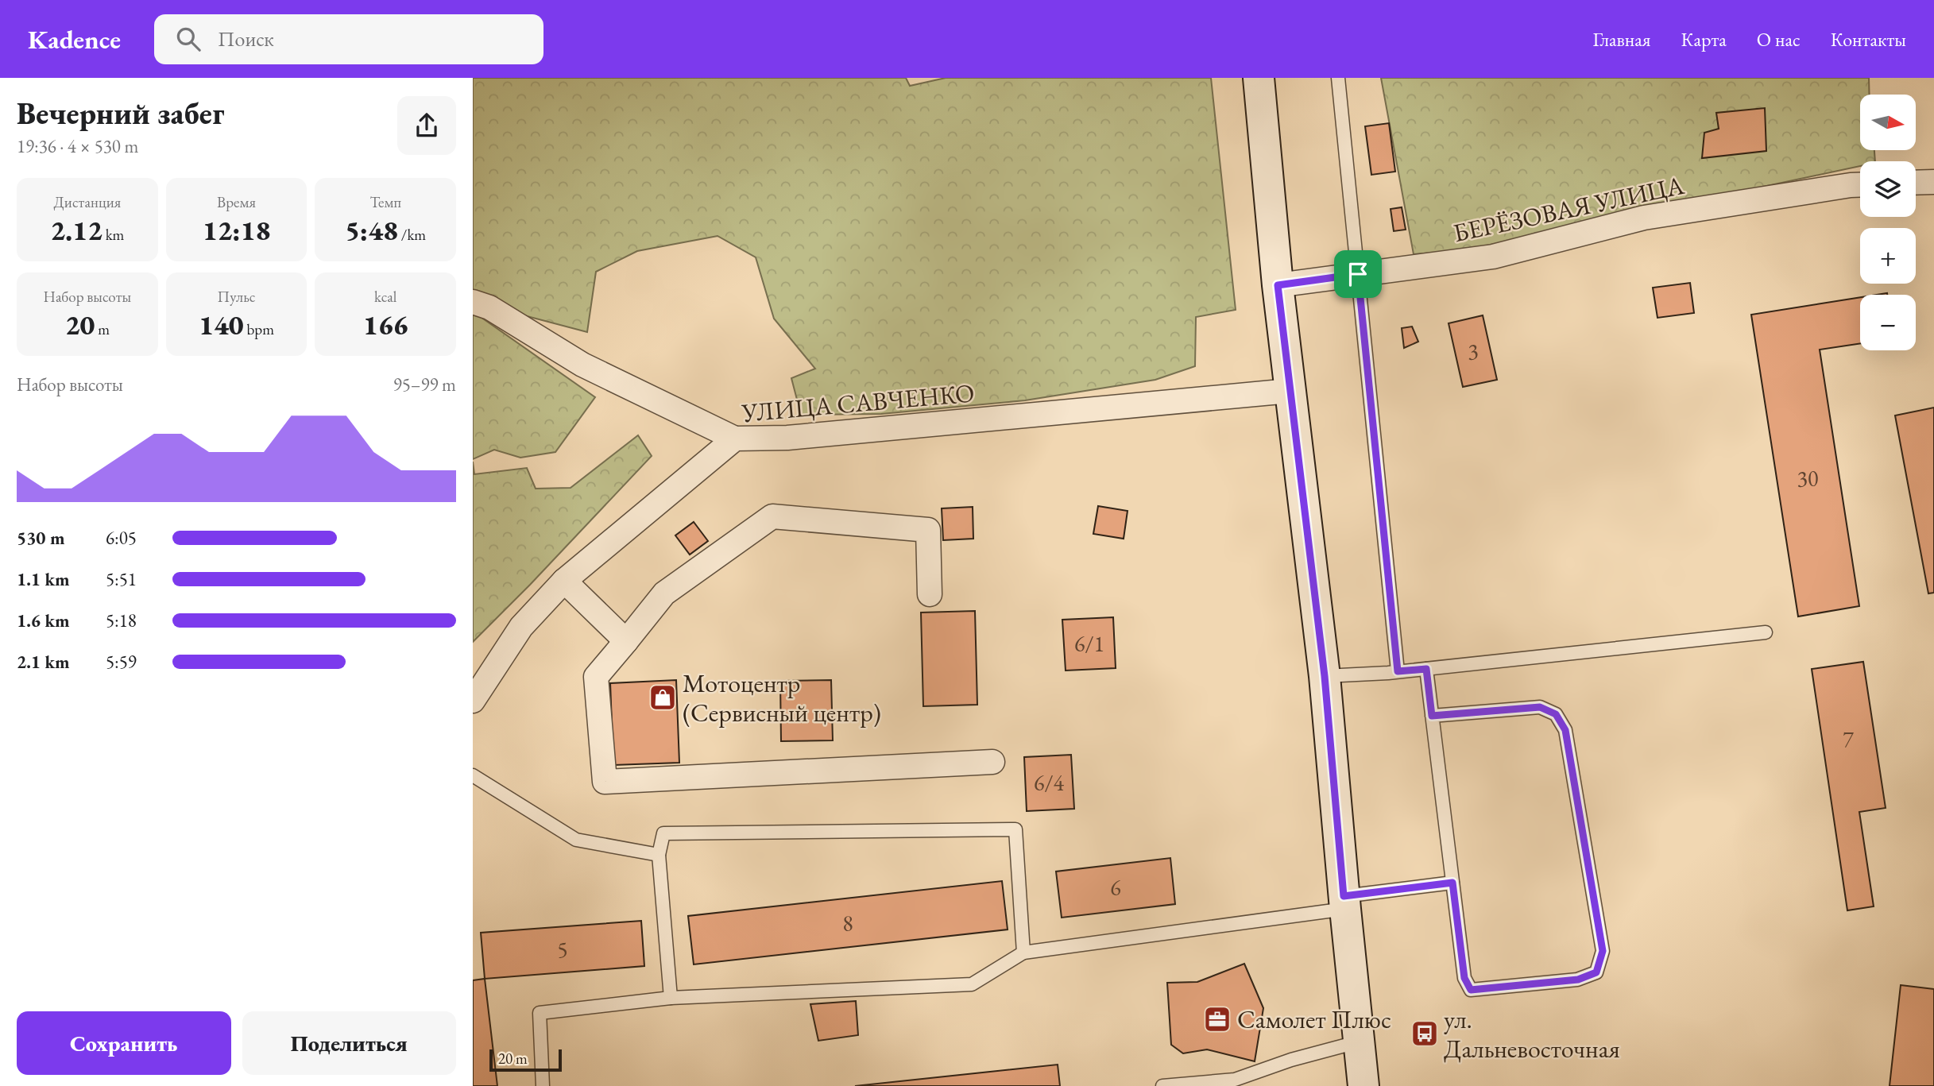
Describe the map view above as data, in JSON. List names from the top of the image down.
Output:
{
  "streets": {
    "street": ["БЕРЁЗОВАЯ УЛИЦА", "УЛИЦА САВЧЕНКО"]
  },
  "places": {
    "shop": ["Мотоцентр (Сервисный центр)"],
    "office": ["Самолет Плюс"],
    "bus stop": ["ул. Дальневосточная"]
  },
  "house_numbers": [
    "3",
    "30",
    "6/1",
    "7",
    "6/4",
    "6",
    "8",
    "5"
  ],
  "scale_bar": "20 m",
  "north": "right",
  "page": {
    "header": "Kadence",
    "search": "Поиск",
    "nav": [
      "Главная",
      "Карта",
      "О нас",
      "Контакты"
    ],
    "heading": ["Вечерний забег", "19:36 · 4 × 530 m"],
    "map_buttons": ["+", "−"],
    "stats": [
      ["Дистанция", "2.12 km"],
      ["Время", "12:18"],
      ["Темп", "5:48 /km"],
      ["Набор высоты", "20 m"],
      ["Пульс", "140 bpm"],
      ["kcal", "166"]
    ],
    "chart": ["Набор высоты", "95–99 m"],
    "list": [
      {
        "name": "530 m",
        "note": "6:05"
      },
      {
        "name": "1.1 km",
        "note": "5:51"
      },
      {
        "name": "1.6 km",
        "note": "5:18"
      },
      {
        "name": "2.1 km",
        "note": "5:59"
      }
    ],
    "buttons": ["Сохранить", "Поделиться"],
    "scale": "20 m"
  }
}
